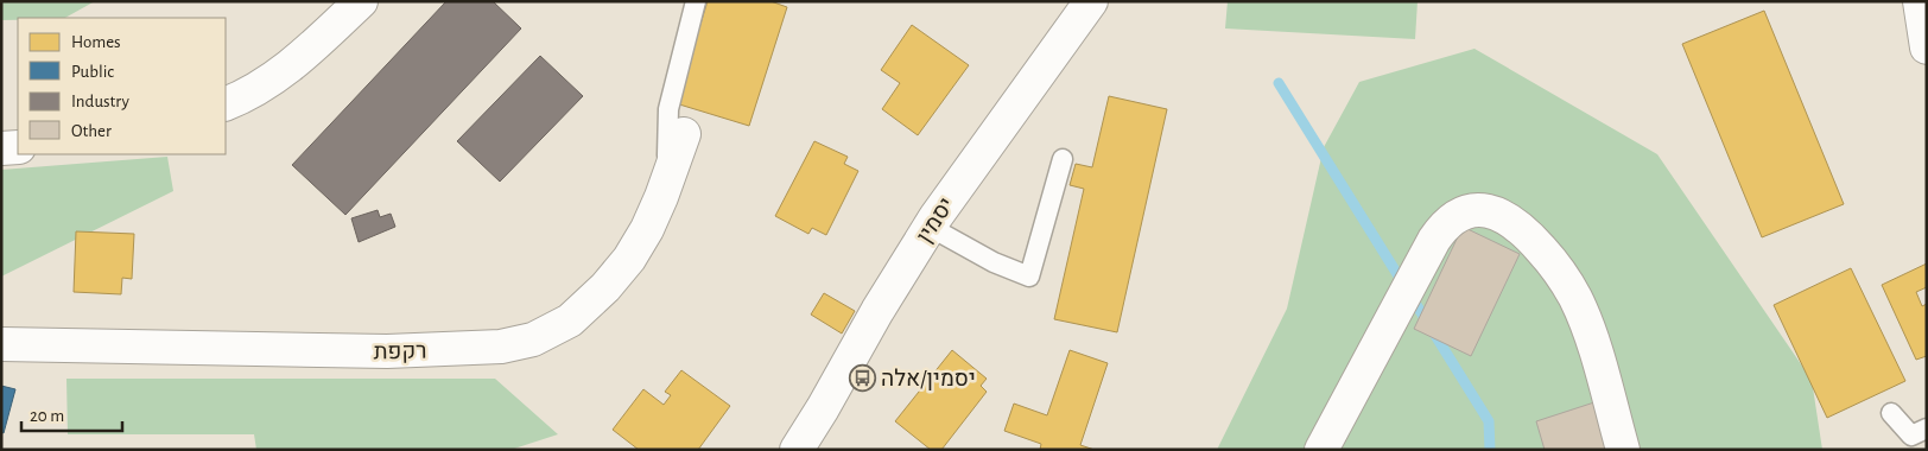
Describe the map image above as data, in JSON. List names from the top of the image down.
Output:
{
  "streets": {
    "street": ["יסמין", "רקפת"]
  },
  "places": {
    "bus stop": ["יסמין/אלה"]
  },
  "legend": [
    "Homes",
    "Public",
    "Industry",
    "Other"
  ],
  "scale_bar": "20 m"
}
